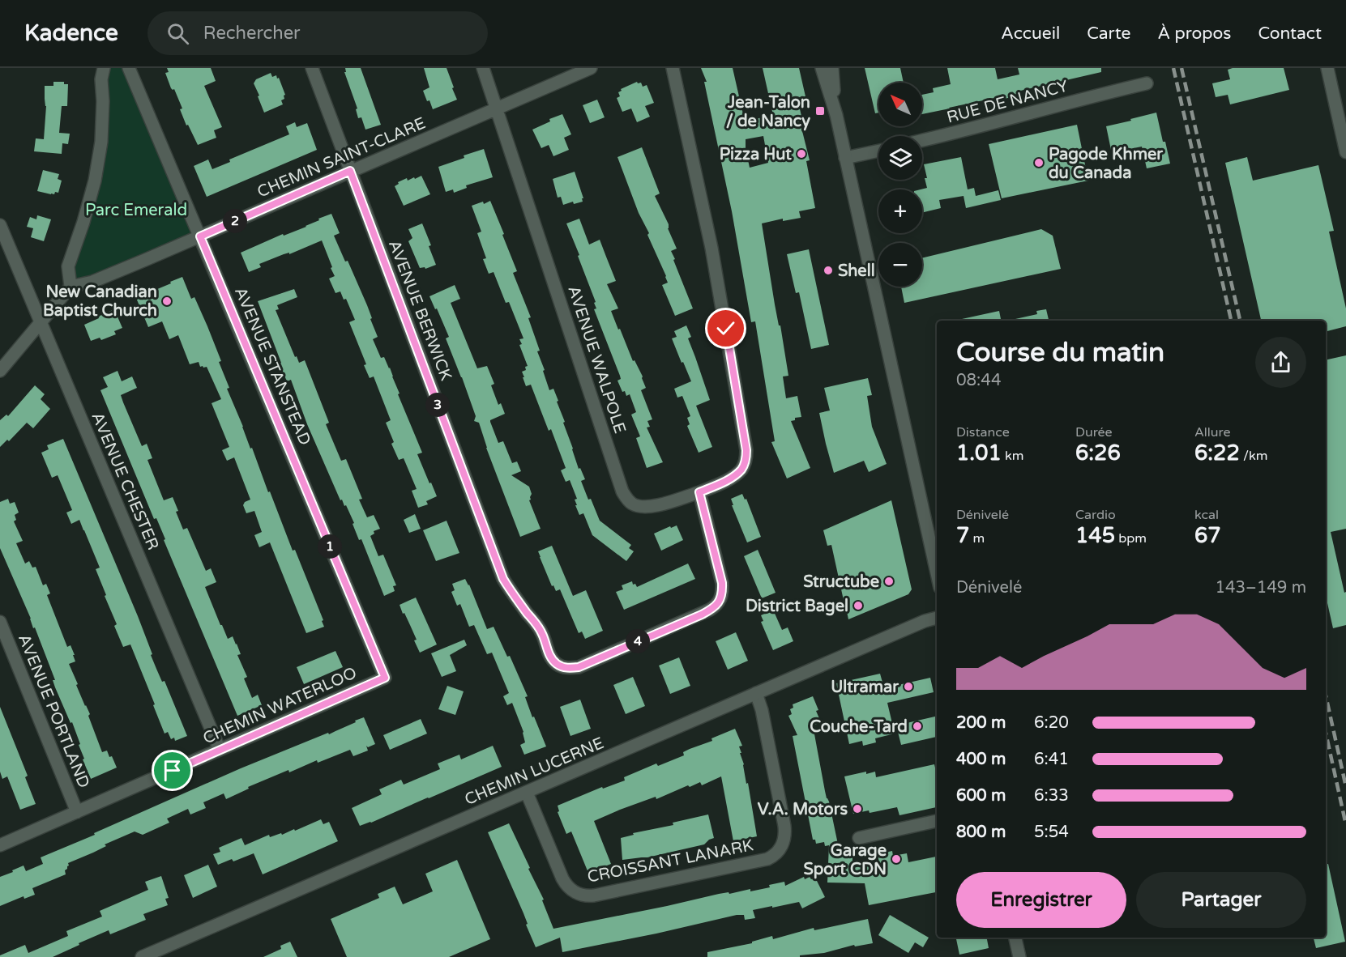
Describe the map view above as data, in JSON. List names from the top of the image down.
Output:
{
  "streets": {
    "street": [
      "RUE DE NANCY",
      "CHEMIN SAINT-CLARE",
      "AVENUE BERWICK",
      "AVENUE WALPOLE",
      "AVENUE STANSTEAD",
      "AVENUE CHESTER",
      "CHEMIN WATERLOO",
      "AVENUE PORTLAND",
      "CHEMIN LUCERNE",
      "CROISSANT LANARK"
    ]
  },
  "crossings": [
    ["CHEMIN SAINT-CLARE", "AVENUE BERWICK"],
    ["CHEMIN SAINT-CLARE", "AVENUE WALPOLE"],
    ["CHEMIN SAINT-CLARE", "AVENUE STANSTEAD"],
    ["AVENUE BERWICK", "AVENUE WALPOLE"],
    ["AVENUE STANSTEAD", "CHEMIN WATERLOO"],
    ["AVENUE CHESTER", "CHEMIN WATERLOO"],
    ["CHEMIN WATERLOO", "AVENUE PORTLAND"],
    ["CHEMIN LUCERNE", "CROISSANT LANARK"]
  ],
  "parks": ["Parc Emerald"],
  "places": {
    "transit": ["Jean-Talon / de Nancy"],
    "other": [
      "Pizza Hut",
      "Pagode Khmer du Canada",
      "Shell",
      "New Canadian Baptist Church",
      "Structube",
      "District Bagel",
      "Ultramar",
      "Couche-Tard",
      "V.A. Motors",
      "Garage Sport CDN"
    ]
  },
  "north": "top left",
  "page": {
    "header": "Kadence",
    "search": "Rechercher",
    "nav": [
      "Accueil",
      "Carte",
      "À propos",
      "Contact"
    ],
    "map_buttons": ["+", "−"],
    "pins": [
      "2",
      "3",
      "1",
      "4"
    ],
    "heading": ["Course du matin", "08:44"],
    "stats": [
      ["Distance", "1.01 km"],
      ["Durée", "6:26"],
      ["Allure", "6:22 /km"],
      ["Dénivelé", "7 m"],
      ["Cardio", "145 bpm"],
      ["kcal", "67"]
    ],
    "chart": ["Dénivelé", "143–149 m"],
    "list": [
      {
        "name": "200 m",
        "note": "6:20"
      },
      {
        "name": "400 m",
        "note": "6:41"
      },
      {
        "name": "600 m",
        "note": "6:33"
      },
      {
        "name": "800 m",
        "note": "5:54"
      }
    ],
    "buttons": ["Enregistrer", "Partager"]
  }
}
